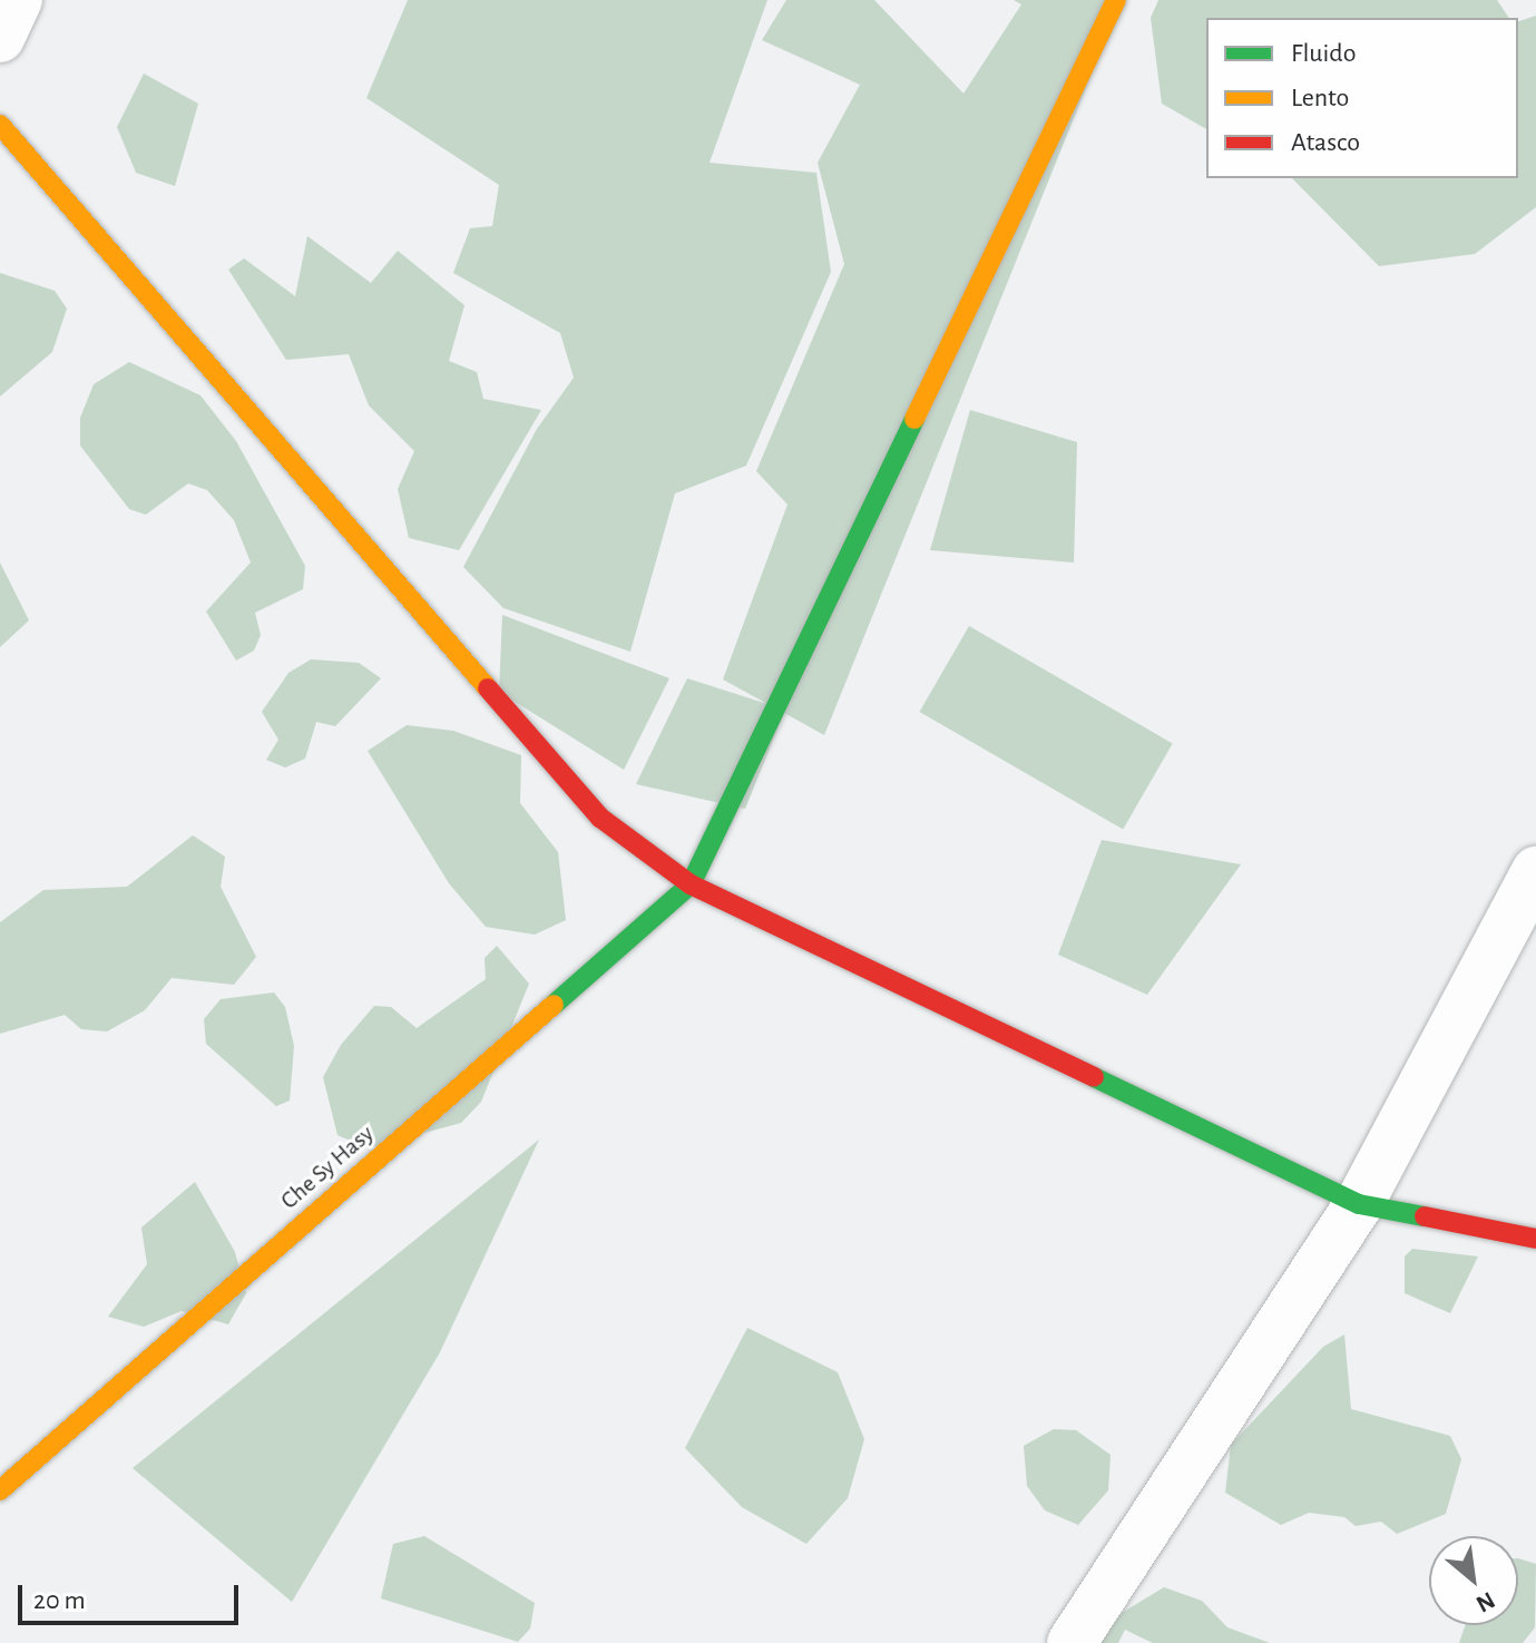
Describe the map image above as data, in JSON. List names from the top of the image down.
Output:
{
  "streets": {
    "street": ["Che Sy Hasy"]
  },
  "legend": ["Fluido", "Lento", "Atasco"],
  "scale_bar": "20 m",
  "north": "bottom right"
}
